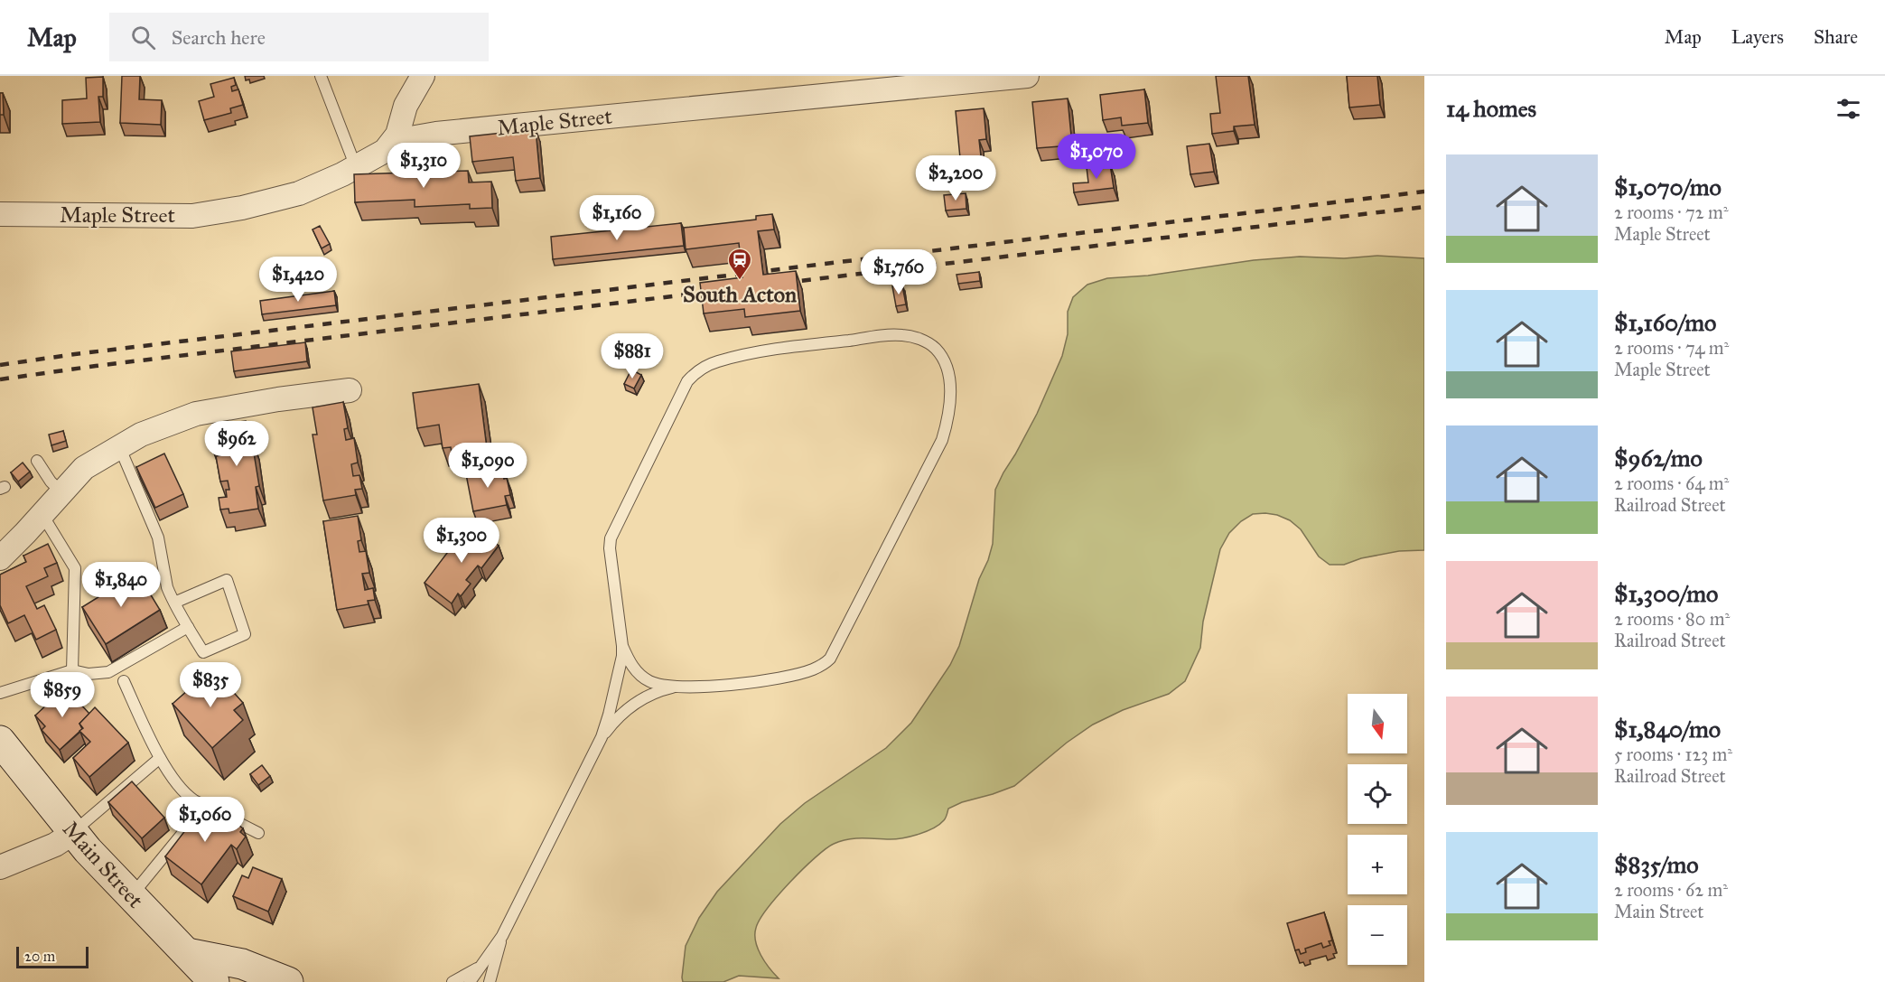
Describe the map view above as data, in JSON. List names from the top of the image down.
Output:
{
  "streets": {
    "main road": ["Main Street"],
    "street": ["Maple Street"]
  },
  "places": {
    "station": ["South Acton"]
  },
  "scale_bar": "20 m",
  "north": "bottom",
  "page": {
    "header": "Map",
    "search": "Search here",
    "nav": ["Map", "Layers", "Share"],
    "heading": "14 homes",
    "price": [
      "$1,070",
      "$1,310",
      "$2,200",
      "$1,160",
      "$1,760",
      "$1,420",
      "$881",
      "$962",
      "$1,090",
      "$1,300",
      "$1,840",
      "$835",
      "$859",
      "$1,060"
    ],
    "list": [
      {
        "name": "$1,070/mo",
        "note": "2 rooms · 72 m² · Maple Street"
      },
      {
        "name": "$1,160/mo",
        "note": "2 rooms · 74 m² · Maple Street"
      },
      {
        "name": "$962/mo",
        "note": "2 rooms · 64 m² · Railroad Street"
      },
      {
        "name": "$1,300/mo",
        "note": "2 rooms · 80 m² · Railroad Street"
      },
      {
        "name": "$1,840/mo",
        "note": "5 rooms · 123 m² · Railroad Street"
      },
      {
        "name": "$835/mo",
        "note": "2 rooms · 62 m² · Main Street"
      }
    ],
    "map_buttons": ["+", "−"],
    "scale": "20 m"
  }
}
